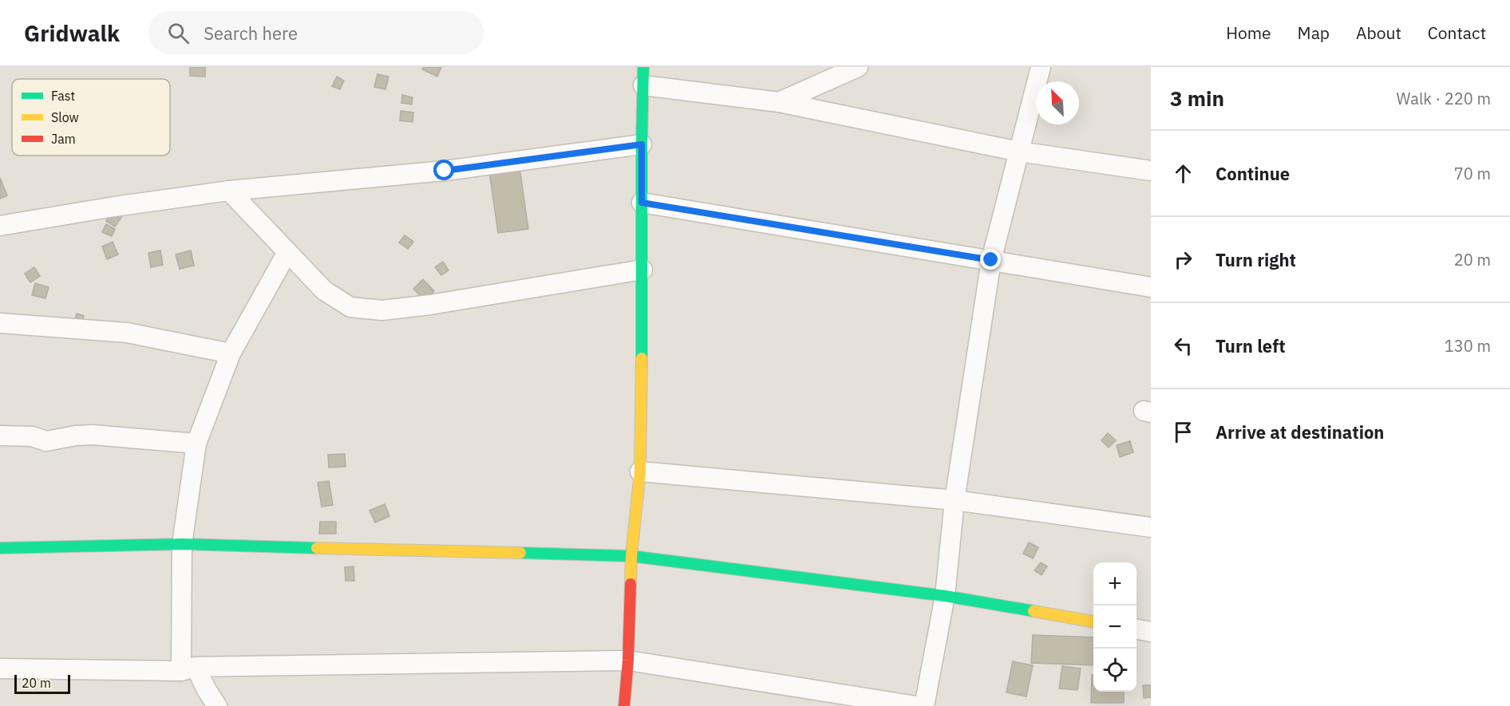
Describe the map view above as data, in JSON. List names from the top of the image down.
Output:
{
  "legend": ["Fast", "Slow", "Jam"],
  "scale_bar": "20 m",
  "north": "top left",
  "page": {
    "header": "Gridwalk",
    "search": "Search here",
    "nav": [
      "Home",
      "Map",
      "About",
      "Contact"
    ],
    "heading": ["3 min", "Walk · 220 m"],
    "list": [
      ["Continue", "70 m"],
      ["Turn right", "20 m"],
      ["Turn left", "130 m"],
      "Arrive at destination"
    ],
    "map_buttons": ["+", "−"],
    "scale": "20 m"
  }
}
